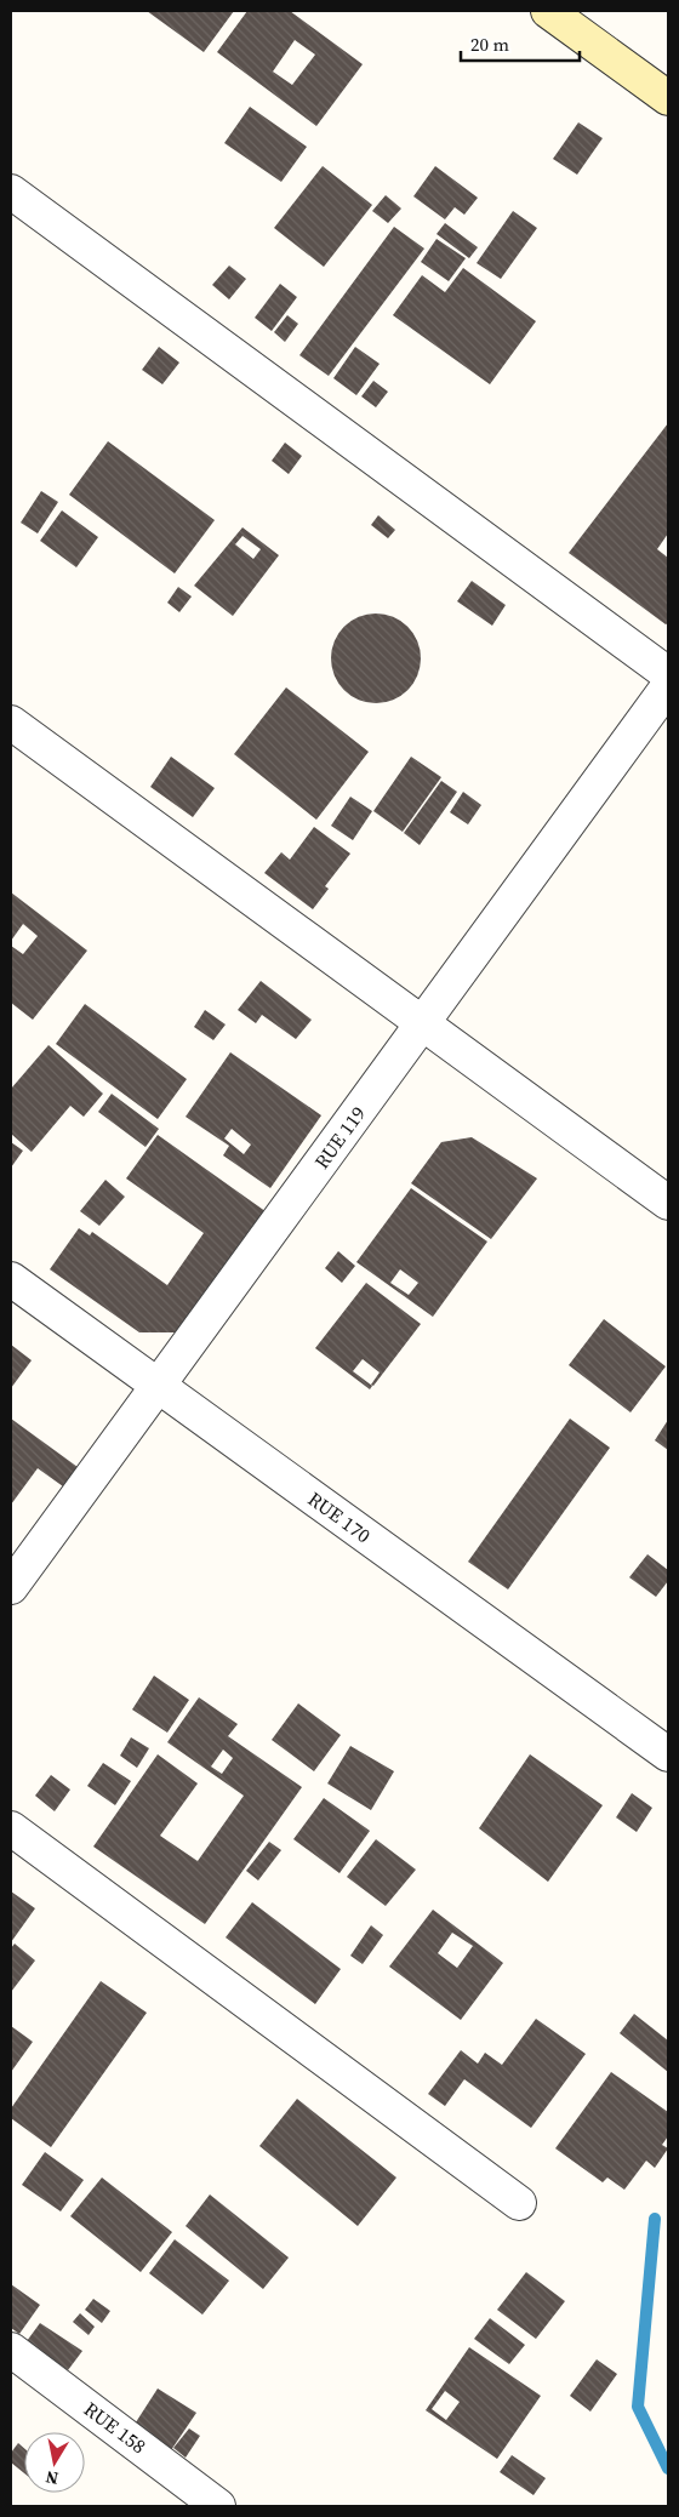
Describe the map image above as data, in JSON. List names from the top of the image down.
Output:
{
  "streets": {
    "street": ["RUE 119", "RUE 170", "RUE 158"]
  },
  "crossings": [
    ["RUE 119", "RUE 170"]
  ],
  "scale_bar": "20 m",
  "north": "bottom"
}
